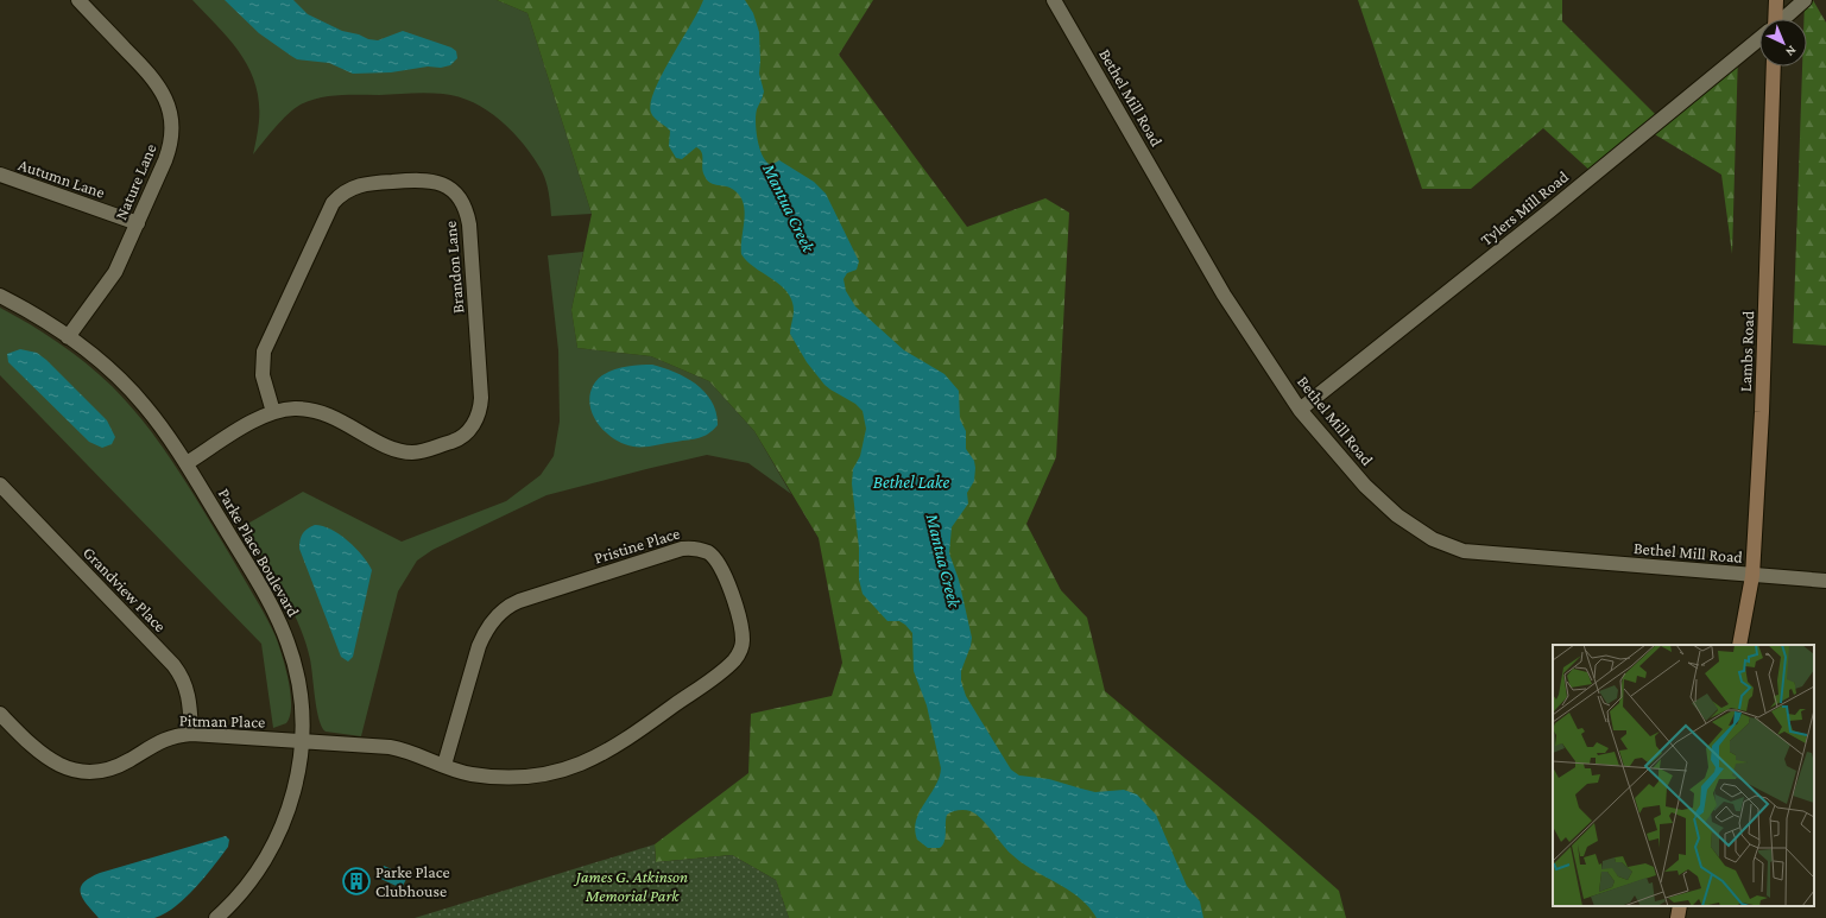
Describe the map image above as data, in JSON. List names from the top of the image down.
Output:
{
  "streets": {
    "main road": ["Lambs Road"],
    "street": [
      "Bethel Mill Road",
      "Autumn Lane",
      "Nature Lane",
      "Tylers Mill Road",
      "Brandon Lane",
      "Pristine Place",
      "Parke Place Boulevard",
      "Grandview Place",
      "Pitman Place"
    ]
  },
  "crossings": [
    ["Bethel Mill Road", "Tylers Mill Road"],
    ["Bethel Mill Road", "Lambs Road"],
    ["Autumn Lane", "Nature Lane"],
    ["Nature Lane", "Parke Place Boulevard"],
    ["Brandon Lane", "Parke Place Boulevard"],
    ["Pristine Place", "Parke Place Boulevard"],
    ["Pristine Place", "Pitman Place"],
    ["Parke Place Boulevard", "Pitman Place"],
    ["Grandview Place", "Pitman Place"]
  ],
  "water": ["Mantua Creek", "Bethel Lake"],
  "parks": ["James G. Atkinson Memorial Park"],
  "places": {
    "building": ["Parke Place Clubhouse"]
  },
  "north": "bottom right"
}
